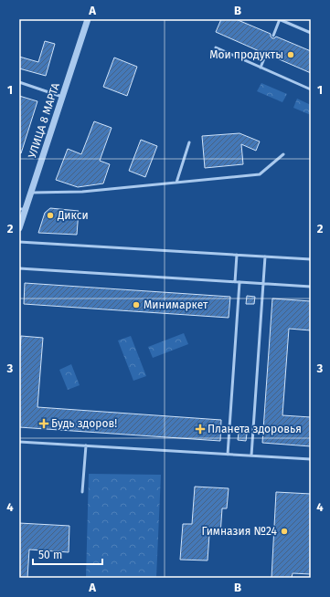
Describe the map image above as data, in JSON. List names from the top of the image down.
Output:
{
  "streets": {
    "street": ["УЛИЦА 8 МАРТА"]
  },
  "places": {
    "other": [
      "Мои продукты",
      "Дикси",
      "Минимаркет",
      "Гимназия №24"
    ],
    "health": ["Будь здоров!", "Планета здоровья"]
  },
  "scale_bar": "50 m",
  "grid": {
    "columns": ["A", "B"],
    "rows": [
      "1",
      "2",
      "3",
      "4"
    ]
  }
}
